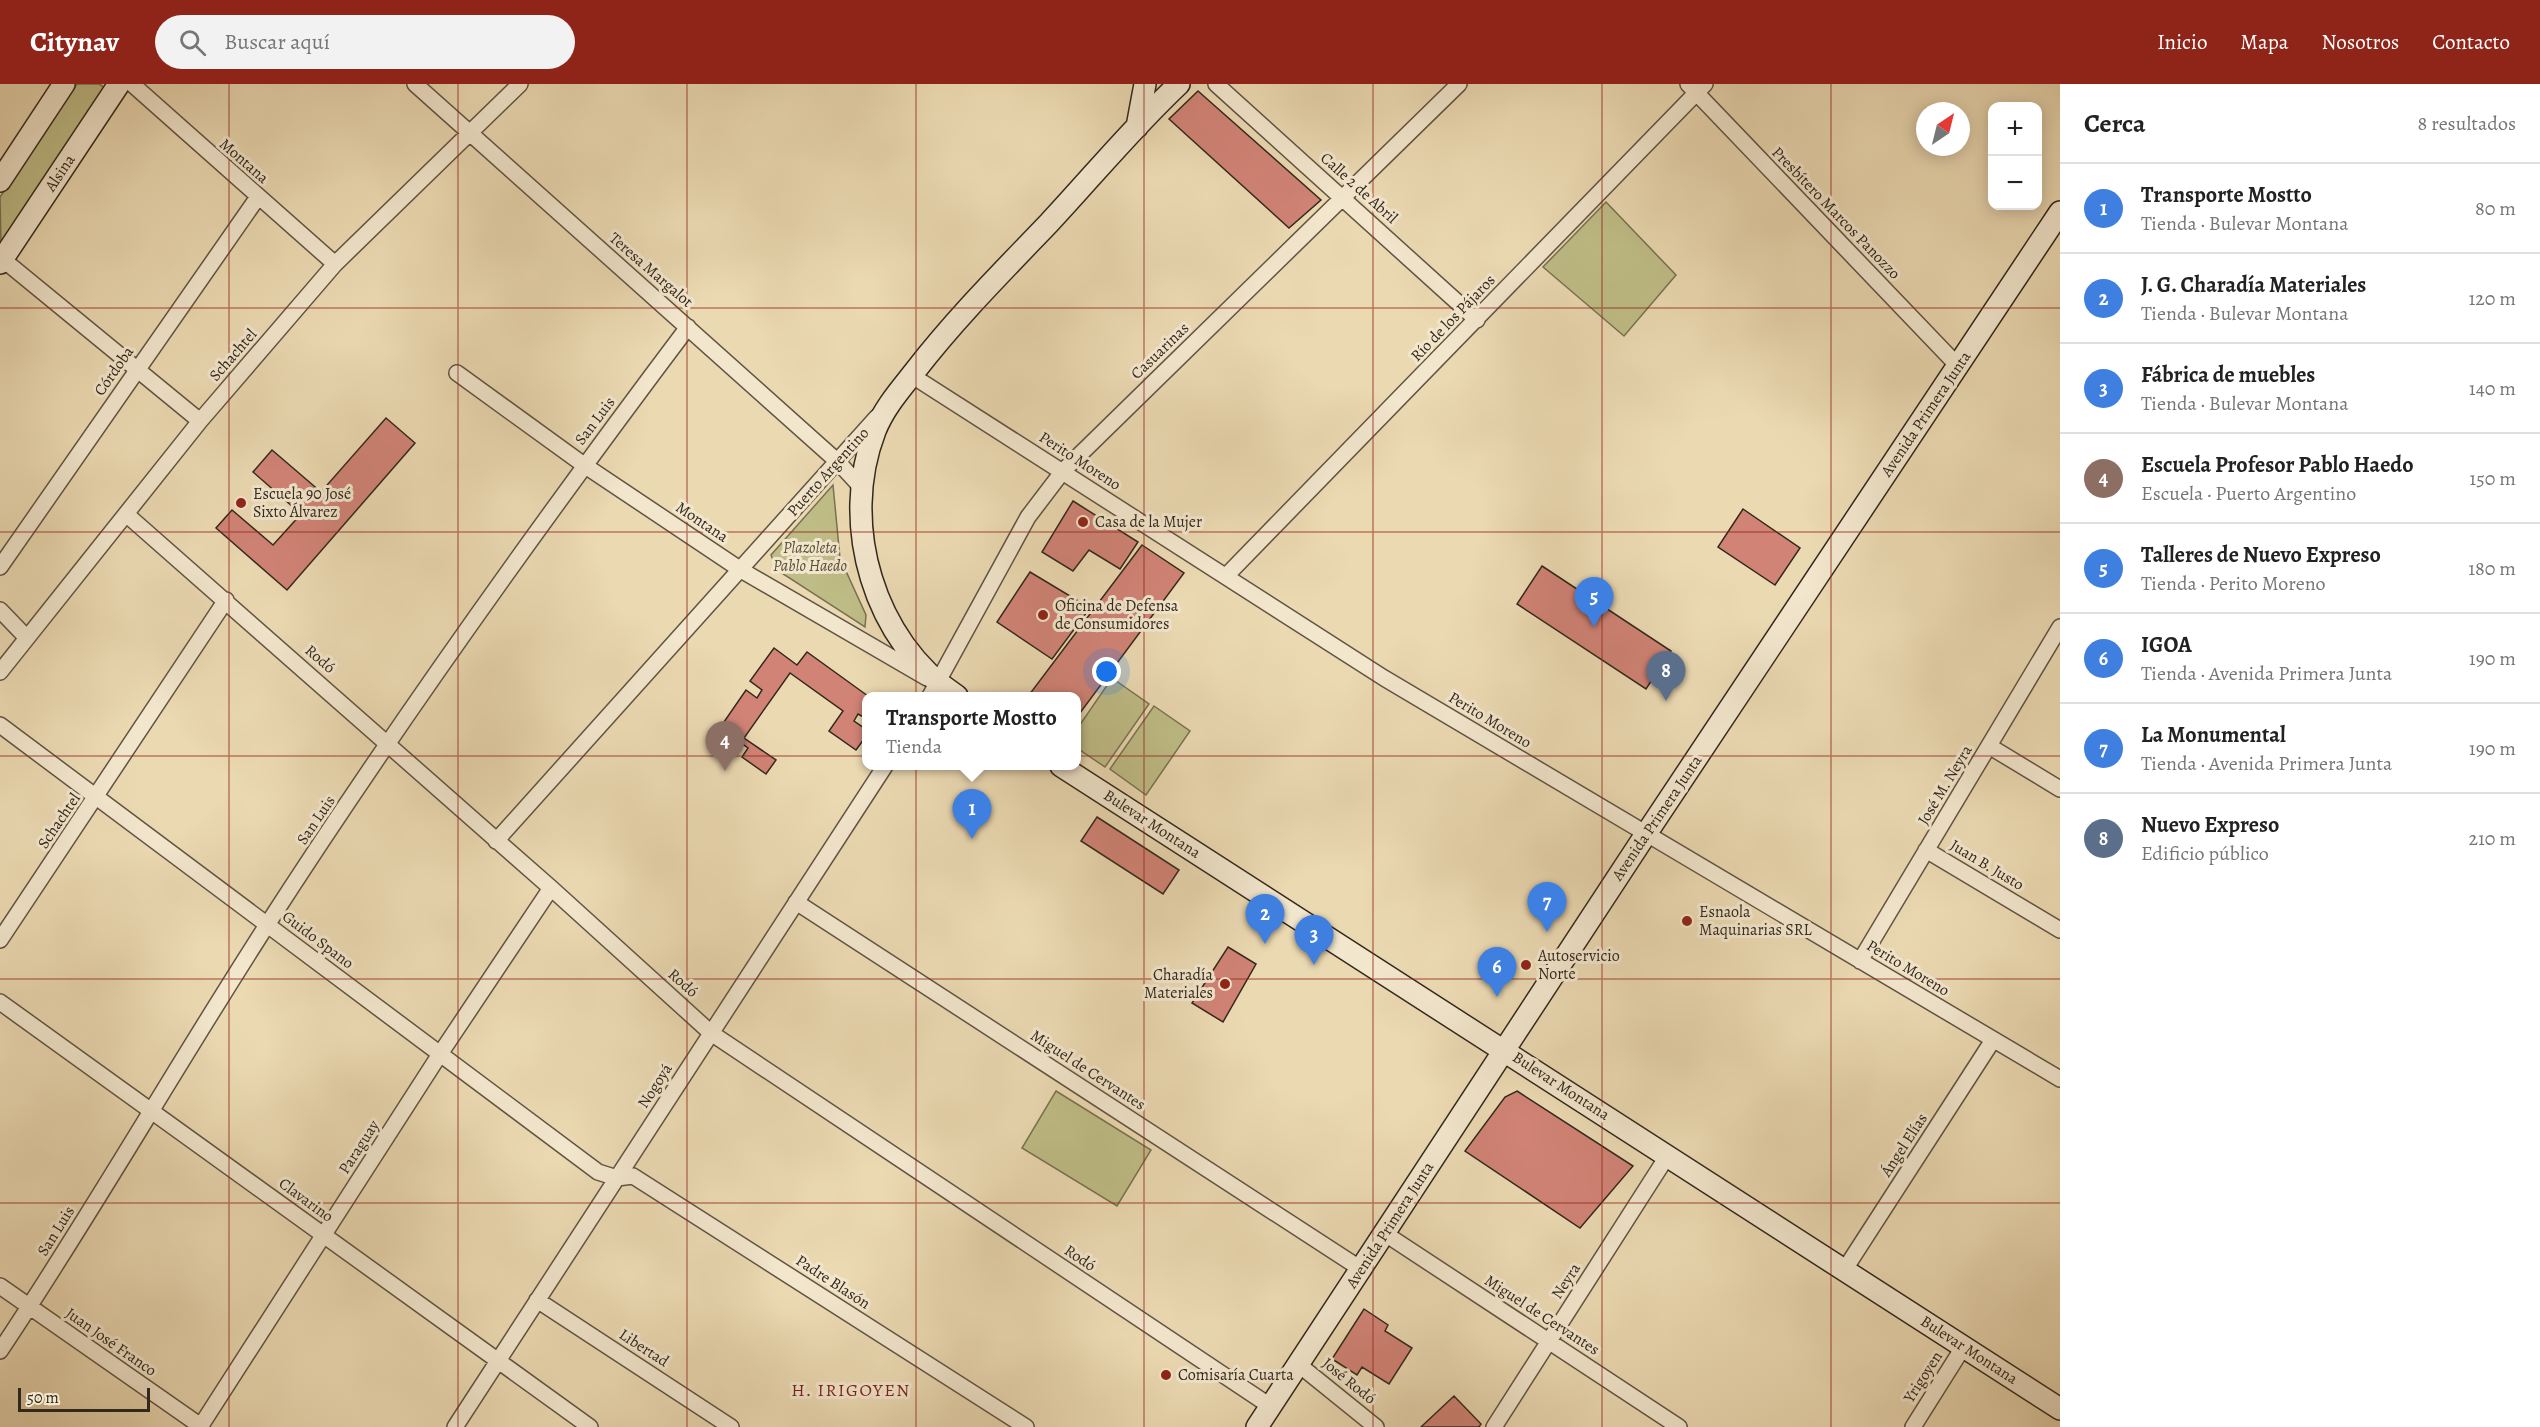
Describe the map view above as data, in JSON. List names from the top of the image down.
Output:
{
  "streets": {
    "main road": [
      "Alsina",
      "Avenida Primera Junta",
      "Puerto Argentino",
      "Bulevar Montana"
    ],
    "street": [
      "Montana",
      "Calle 2 de Abril",
      "Presbítero Marcos Panozzo",
      "Teresa Margalot",
      "Río de los Pájaros",
      "Casuarinas",
      "Schachtel",
      "Córdoba",
      "San Luis",
      "Perito Moreno",
      "Rodó",
      "José M. Neyra",
      "Juan B. Justo",
      "Guido Spano",
      "Miguel de Cervantes",
      "Nogoyá",
      "Ángel Elías",
      "Paraguay",
      "Clavarino",
      "Neyra",
      "Padre Blasón",
      "Juan José Franco",
      "Libertad",
      "Yrigoyen",
      "José Rodó"
    ]
  },
  "crossings": [
    ["Montana", "Casuarinas"],
    ["Montana", "Schachtel"],
    ["Montana", "Córdoba"],
    ["Montana", "San Luis"],
    ["Montana", "Puerto Argentino"],
    ["Calle 2 de Abril", "Río de los Pájaros"],
    ["Calle 2 de Abril", "Casuarinas"],
    ["Presbítero Marcos Panozzo", "Río de los Pájaros"],
    ["Presbítero Marcos Panozzo", "Avenida Primera Junta"],
    ["Teresa Margalot", "Schachtel"],
    ["Teresa Margalot", "San Luis"],
    ["Teresa Margalot", "Puerto Argentino"],
    ["Río de los Pájaros", "Perito Moreno"],
    ["Casuarinas", "Perito Moreno"],
    ["Schachtel", "Rodó"],
    ["Schachtel", "Guido Spano"],
    ["Avenida Primera Junta", "Perito Moreno"],
    ["Avenida Primera Junta", "Rodó"],
    ["Avenida Primera Junta", "Bulevar Montana"],
    ["Avenida Primera Junta", "Miguel de Cervantes"],
    ["Avenida Primera Junta", "José Rodó"],
    ["San Luis", "Rodó"],
    ["San Luis", "Guido Spano"],
    ["San Luis", "Clavarino"],
    ["San Luis", "Juan José Franco"],
    ["Perito Moreno", "Puerto Argentino"],
    ["Perito Moreno", "José M. Neyra"],
    ["Perito Moreno", "Ángel Elías"],
    ["Puerto Argentino", "Rodó"],
    ["Rodó", "Nogoyá"],
    ["Rodó", "Paraguay"],
    ["José M. Neyra", "Juan B. Justo"],
    ["Bulevar Montana", "Ángel Elías"],
    ["Bulevar Montana", "Neyra"],
    ["Bulevar Montana", "Yrigoyen"],
    ["Guido Spano", "Nogoyá"],
    ["Guido Spano", "Paraguay"],
    ["Guido Spano", "Padre Blasón"],
    ["Miguel de Cervantes", "Nogoyá"],
    ["Miguel de Cervantes", "Neyra"],
    ["Nogoyá", "Clavarino"],
    ["Nogoyá", "Padre Blasón"],
    ["Nogoyá", "Libertad"],
    ["Paraguay", "Clavarino"],
    ["Paraguay", "Juan José Franco"]
  ],
  "districts": ["H. IRIGOYEN"],
  "parks": ["Plazoleta Pablo Haedo"],
  "places": [
    "Escuela 90 José Sixto Álvarez",
    "Casa de la Mujer",
    "Oficina de Defensa de Consumidores",
    "Esnaola Maquinarias SRL",
    "Autoservicio Norte",
    "Charadía Materiales",
    "Comisaría Cuarta"
  ],
  "scale_bar": "50 m",
  "north": "top right",
  "page": {
    "header": "Citynav",
    "search": "Buscar aquí",
    "nav": [
      "Inicio",
      "Mapa",
      "Nosotros",
      "Contacto"
    ],
    "heading": ["Cerca", "8 resultados"],
    "map_buttons": ["+", "−"],
    "list": [
      {
        "mark": "1",
        "name": "Transporte Mostto",
        "note": "Tienda · Bulevar Montana",
        "value": "80 m"
      },
      {
        "mark": "2",
        "name": "J. G. Charadía Materiales",
        "note": "Tienda · Bulevar Montana",
        "value": "120 m"
      },
      {
        "mark": "3",
        "name": "Fábrica de muebles",
        "note": "Tienda · Bulevar Montana",
        "value": "140 m"
      },
      {
        "mark": "4",
        "name": "Escuela Profesor Pablo Haedo",
        "note": "Escuela · Puerto Argentino",
        "value": "150 m"
      },
      {
        "mark": "5",
        "name": "Talleres de Nuevo Expreso",
        "note": "Tienda · Perito Moreno",
        "value": "180 m"
      },
      {
        "mark": "6",
        "name": "IGOA",
        "note": "Tienda · Avenida Primera Junta",
        "value": "190 m"
      },
      {
        "mark": "7",
        "name": "La Monumental",
        "note": "Tienda · Avenida Primera Junta",
        "value": "190 m"
      },
      {
        "mark": "8",
        "name": "Nuevo Expreso",
        "note": "Edificio público",
        "value": "210 m"
      }
    ],
    "pins": [
      "5",
      "8",
      "4",
      "1",
      "7",
      "2",
      "3",
      "6"
    ],
    "popup": ["Transporte Mostto", "Tienda"],
    "scale": "50 m"
  }
}
